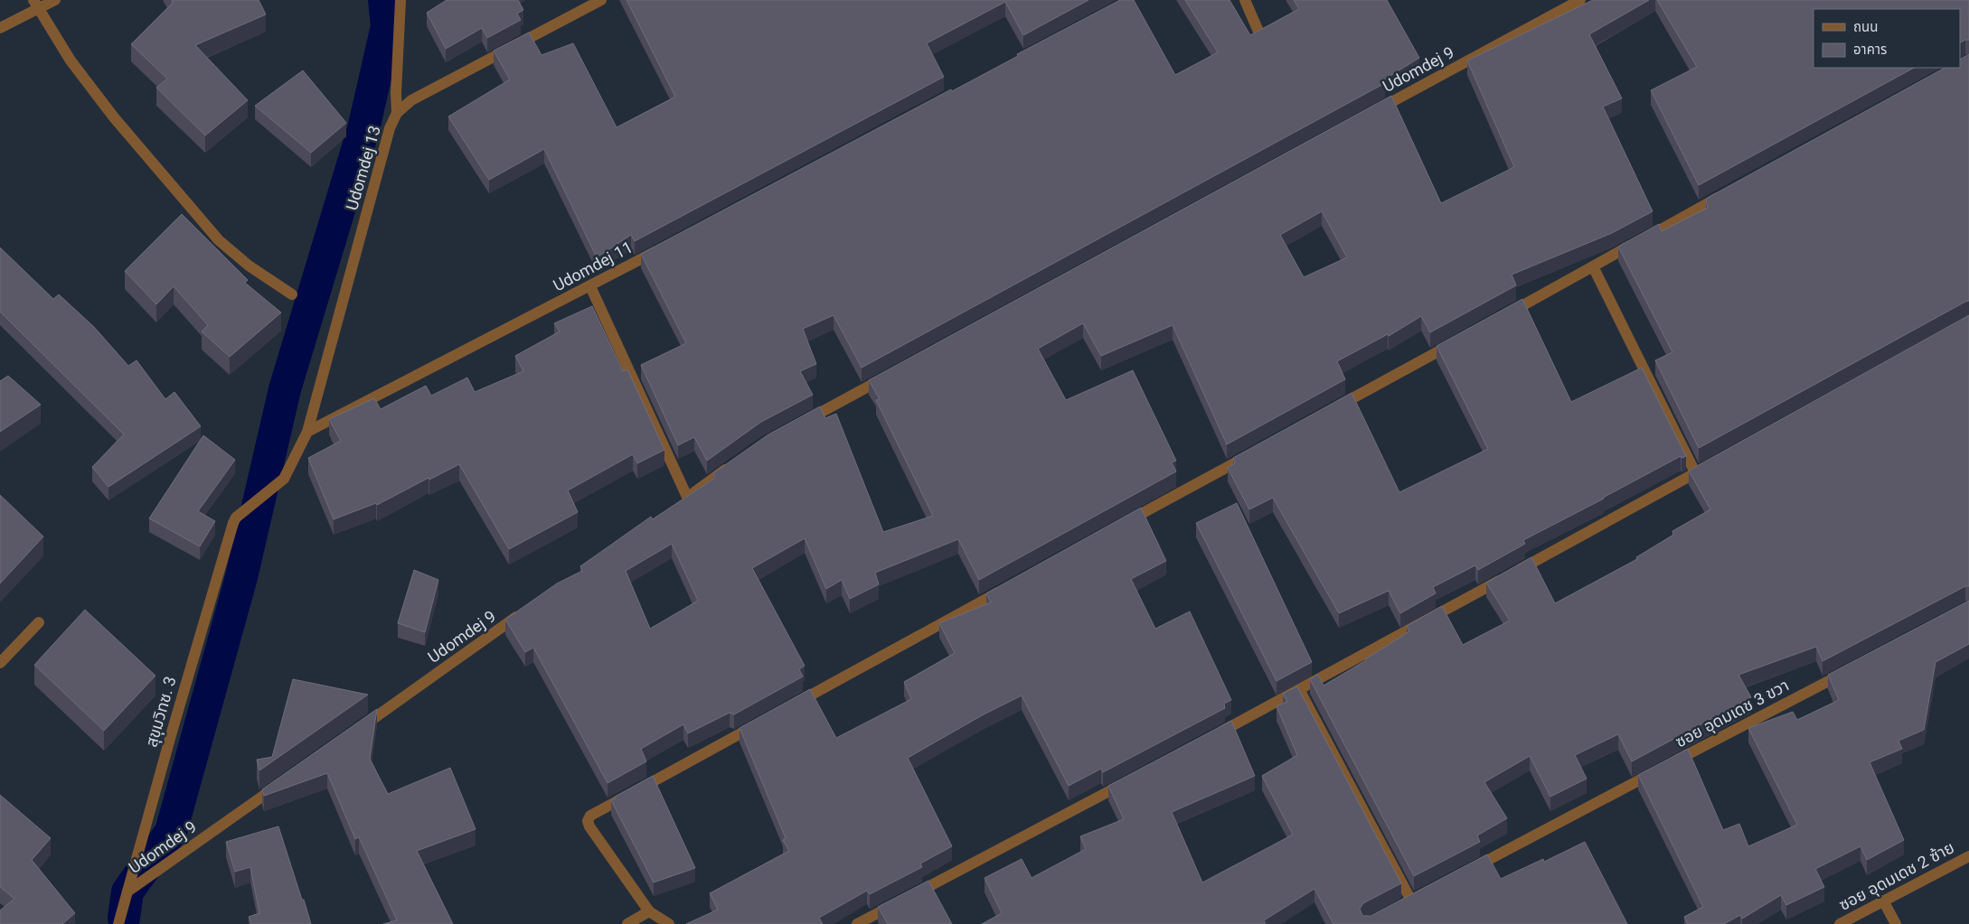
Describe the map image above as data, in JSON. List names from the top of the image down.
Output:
{
  "streets": {
    "street": [
      "Udomdej 9",
      "Udomdej 13",
      "Udomdej 11",
      "สุขุมวิทซ. 3",
      "ซอย อุดมเดช 3 ขวา",
      "ซอย อุดมเดช 2 ซ้าย"
    ]
  },
  "crossings": [
    ["Udomdej 9", "สุขุมวิทซ. 3"],
    ["Udomdej 13", "Udomdej 11"],
    ["Udomdej 13", "สุขุมวิทซ. 3"]
  ],
  "legend": ["ถนน", "อาคาร"]
}
